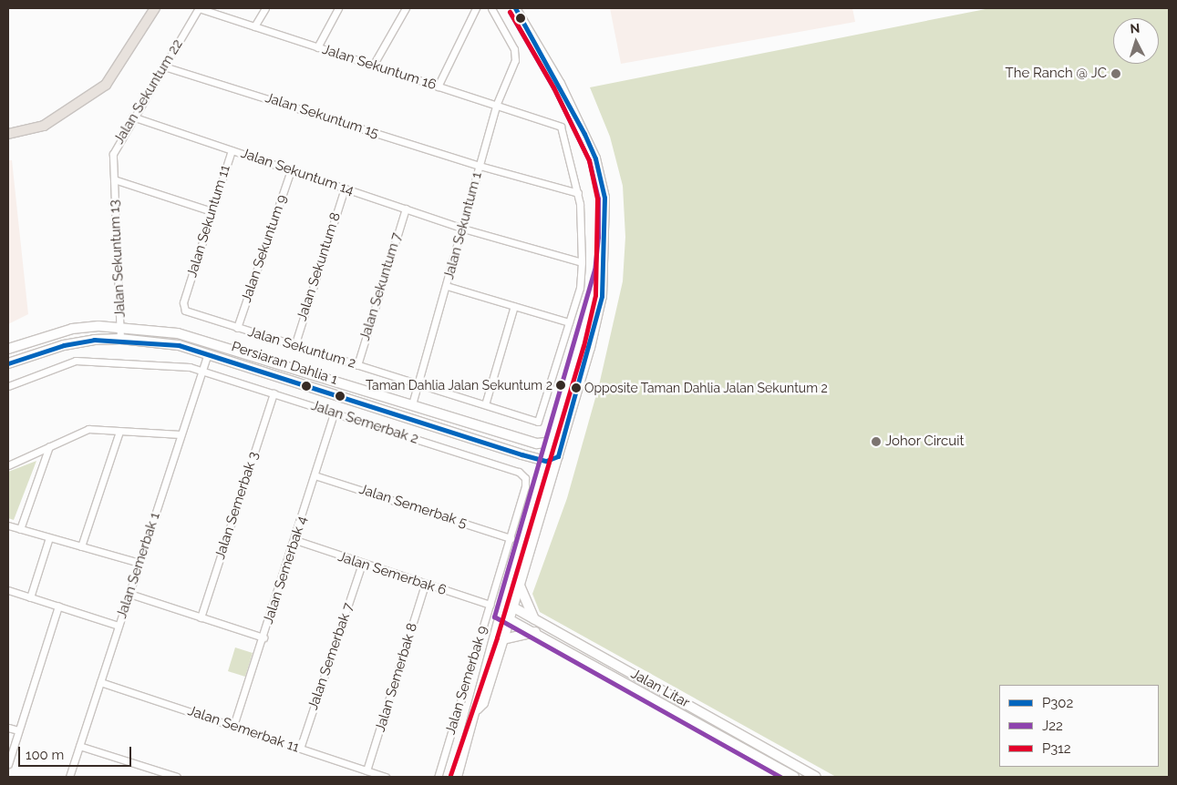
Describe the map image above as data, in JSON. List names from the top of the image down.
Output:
{
  "streets": {
    "main road": ["Persiaran Dahlia 1", "Jalan Litar"],
    "street": [
      "Jalan Sekuntum 16",
      "Jalan Sekuntum 22",
      "Jalan Sekuntum 15",
      "Jalan Sekuntum 14",
      "Jalan Sekuntum 11",
      "Jalan Sekuntum 1",
      "Jalan Sekuntum 9",
      "Jalan Sekuntum 13",
      "Jalan Sekuntum 8",
      "Jalan Sekuntum 7",
      "Jalan Sekuntum 2",
      "Jalan Semerbak 2",
      "Jalan Semerbak 3",
      "Jalan Semerbak 5",
      "Jalan Semerbak 1",
      "Jalan Semerbak 4",
      "Jalan Semerbak 6",
      "Jalan Semerbak 7",
      "Jalan Semerbak 8",
      "Jalan Semerbak 9",
      "Jalan Semerbak 11"
    ]
  },
  "crossings": [
    ["Jalan Sekuntum 16", "Jalan Sekuntum 22"],
    ["Jalan Sekuntum 16", "Jalan Sekuntum 1"],
    ["Jalan Sekuntum 16", "Jalan Sekuntum 2"],
    ["Jalan Sekuntum 22", "Jalan Sekuntum 15"],
    ["Jalan Sekuntum 22", "Jalan Sekuntum 14"],
    ["Jalan Sekuntum 22", "Jalan Sekuntum 13"],
    ["Jalan Sekuntum 15", "Jalan Sekuntum 1"],
    ["Jalan Sekuntum 15", "Jalan Sekuntum 2"],
    ["Jalan Sekuntum 14", "Jalan Sekuntum 11"],
    ["Jalan Sekuntum 14", "Jalan Sekuntum 1"],
    ["Jalan Sekuntum 14", "Jalan Sekuntum 9"],
    ["Jalan Sekuntum 14", "Jalan Sekuntum 8"],
    ["Jalan Sekuntum 14", "Jalan Sekuntum 7"],
    ["Jalan Sekuntum 14", "Jalan Sekuntum 2"],
    ["Jalan Sekuntum 11", "Jalan Sekuntum 2"],
    ["Jalan Sekuntum 1", "Jalan Sekuntum 2"],
    ["Jalan Sekuntum 1", "Persiaran Dahlia 1"],
    ["Jalan Sekuntum 9", "Jalan Sekuntum 2"],
    ["Jalan Sekuntum 13", "Persiaran Dahlia 1"],
    ["Jalan Sekuntum 8", "Jalan Sekuntum 2"],
    ["Jalan Sekuntum 7", "Jalan Sekuntum 2"],
    ["Persiaran Dahlia 1", "Jalan Semerbak 1"],
    ["Jalan Semerbak 2", "Jalan Semerbak 3"],
    ["Jalan Semerbak 2", "Jalan Semerbak 1"],
    ["Jalan Semerbak 2", "Jalan Semerbak 4"],
    ["Jalan Semerbak 2", "Jalan Semerbak 9"],
    ["Jalan Semerbak 5", "Jalan Semerbak 4"],
    ["Jalan Semerbak 5", "Jalan Semerbak 9"],
    ["Jalan Semerbak 1", "Jalan Semerbak 11"],
    ["Jalan Semerbak 4", "Jalan Semerbak 6"],
    ["Jalan Semerbak 4", "Jalan Semerbak 11"],
    ["Jalan Semerbak 6", "Jalan Semerbak 7"],
    ["Jalan Semerbak 6", "Jalan Semerbak 8"],
    ["Jalan Semerbak 6", "Jalan Semerbak 9"],
    ["Jalan Semerbak 7", "Jalan Semerbak 11"],
    ["Jalan Semerbak 8", "Jalan Semerbak 11"]
  ],
  "places": [
    "The Ranch @ JC",
    "Taman Dahlia Jalan Sekuntum 2",
    "Opposite Taman Dahlia Jalan Sekuntum 2",
    "Johor Circuit"
  ],
  "lines": ["transit line P302", "transit line J22", "transit line P312"],
  "legend": ["P302", "J22", "P312"],
  "scale_bar": "100 m",
  "north": "top"
}
